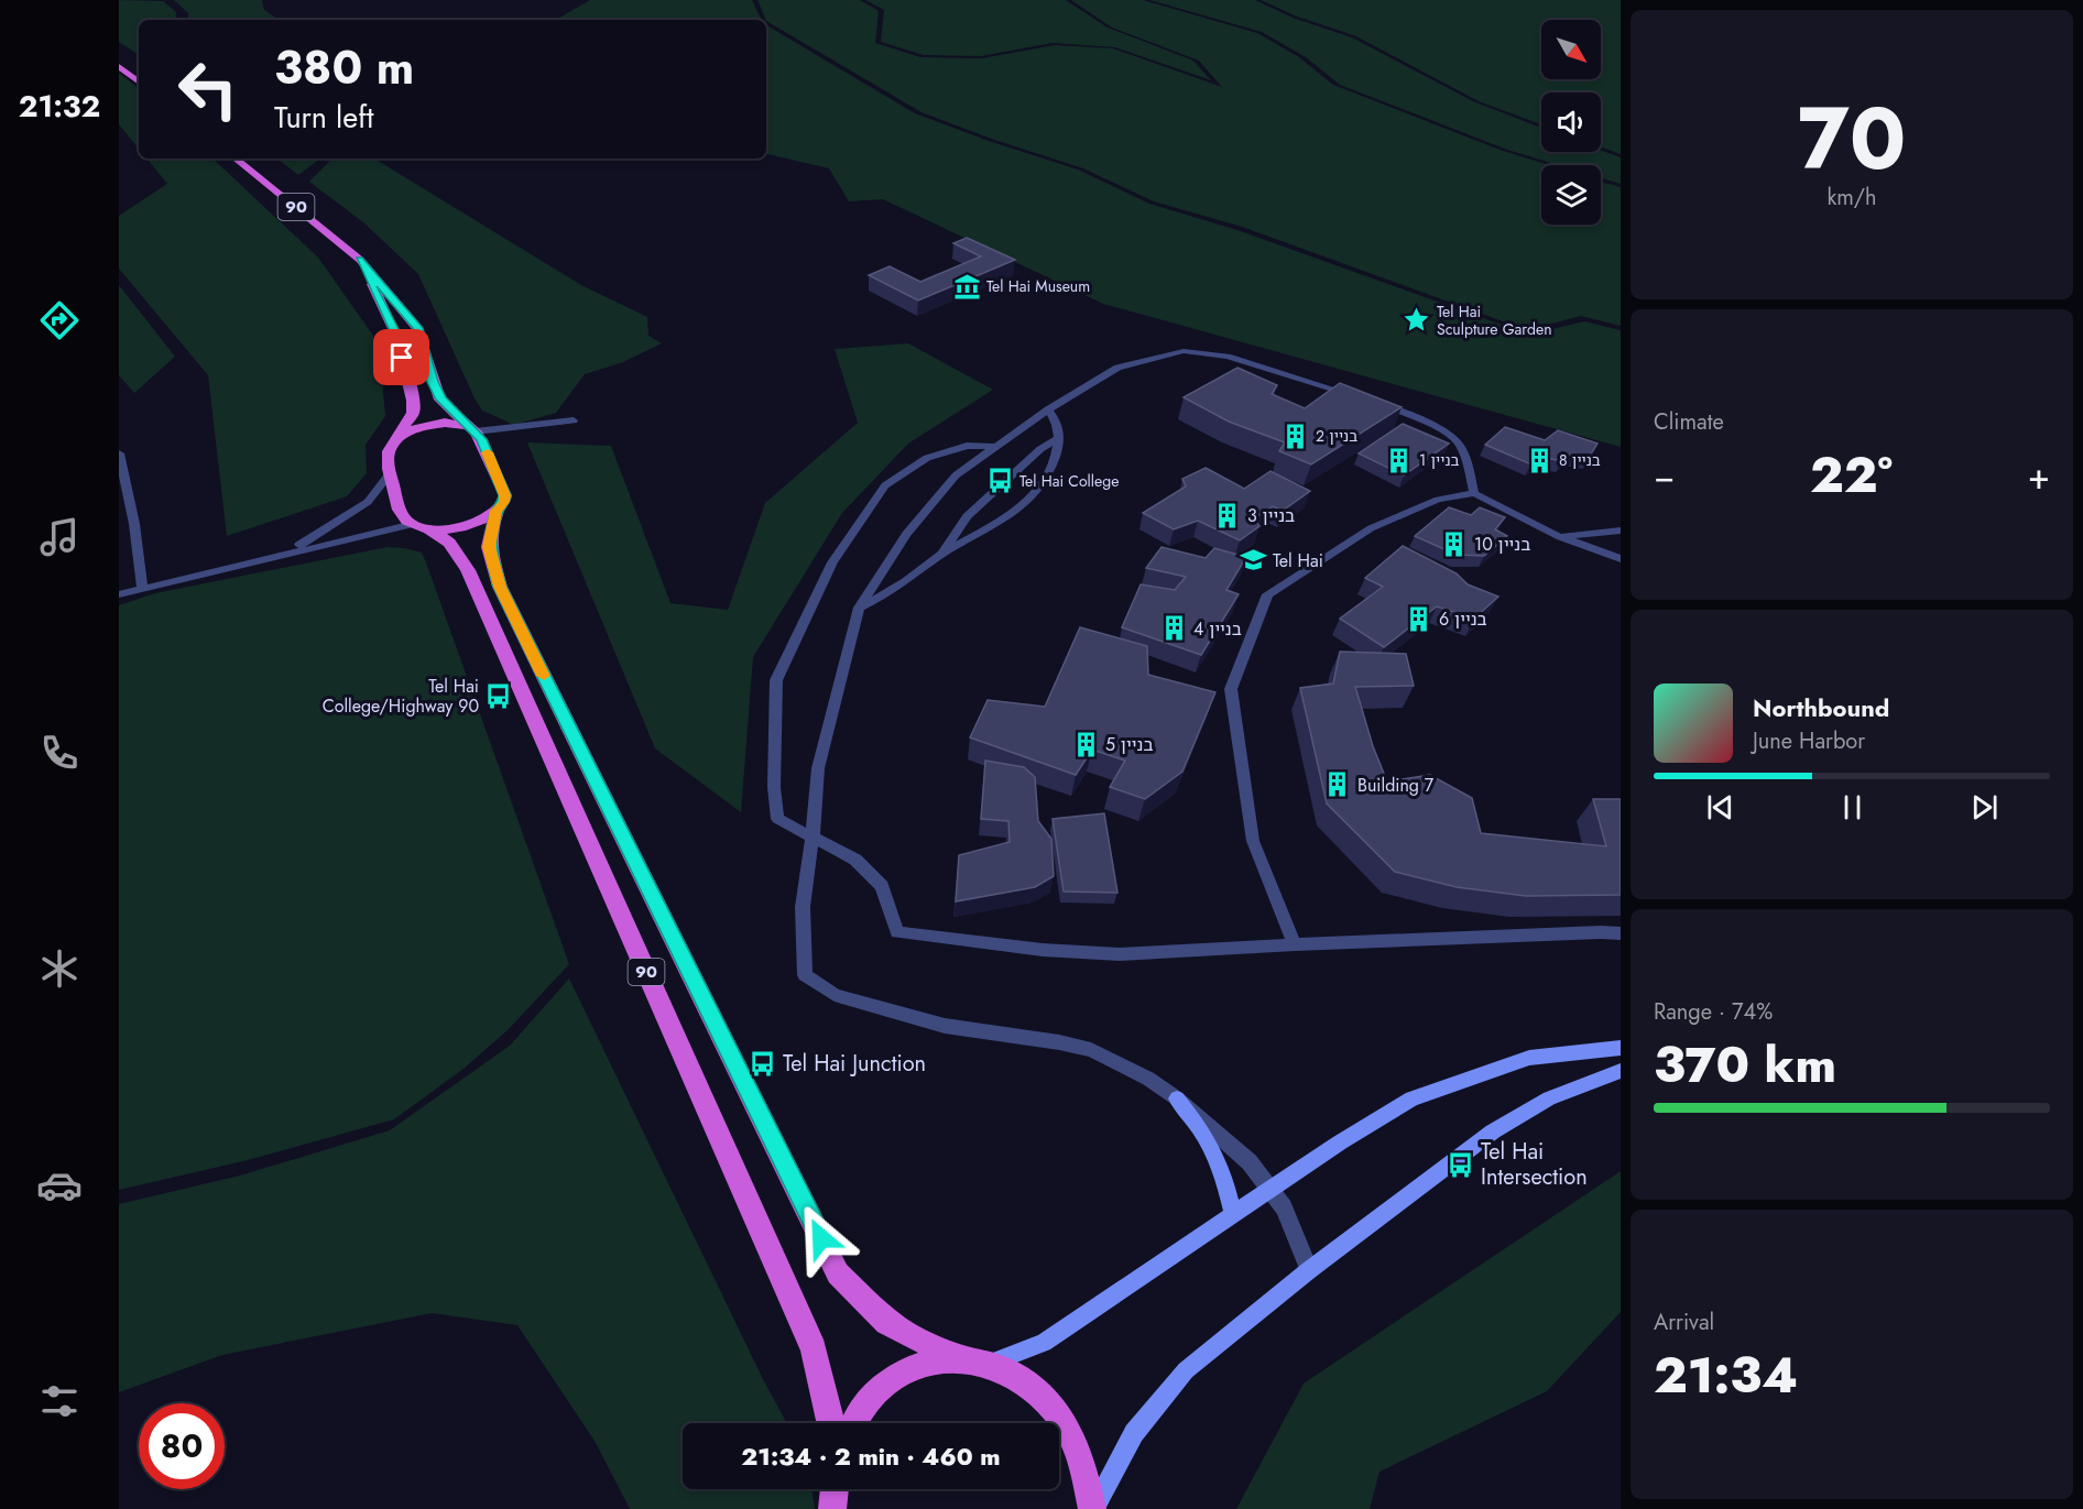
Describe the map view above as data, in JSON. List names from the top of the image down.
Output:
{
  "streets": {
    "highway": ["90"]
  },
  "places": {
    "museum": ["Tel Hai Museum"],
    "place": ["Tel Hai Sculpture Garden"],
    "building": [
      "בניין 2",
      "בניין 1",
      "בניין 8",
      "בניין 3",
      "בניין 10",
      "בניין 6",
      "בניין 4",
      "בניין 5",
      "Building 7"
    ],
    "bus stop": [
      "Tel Hai College",
      "Tel Hai College/Highway 90",
      "Tel Hai Junction",
      "Tel Hai Intersection"
    ],
    "school or university": ["Tel Hai"]
  },
  "north": "bottom right",
  "page": {
    "tabs": "21:32",
    "tile": [
      ["70", "km/h"],
      "Climate",
      ["Range · 74%", "370 km"],
      ["Arrival", "21:34"]
    ],
    "turn": ["380 m", "Turn left"],
    "heat": ["−", "22°", "+"],
    "song": ["Northbound", "June Harbor"],
    "limit": "80",
    "trip": "21:34 · 2 min · 460 m"
  }
}
